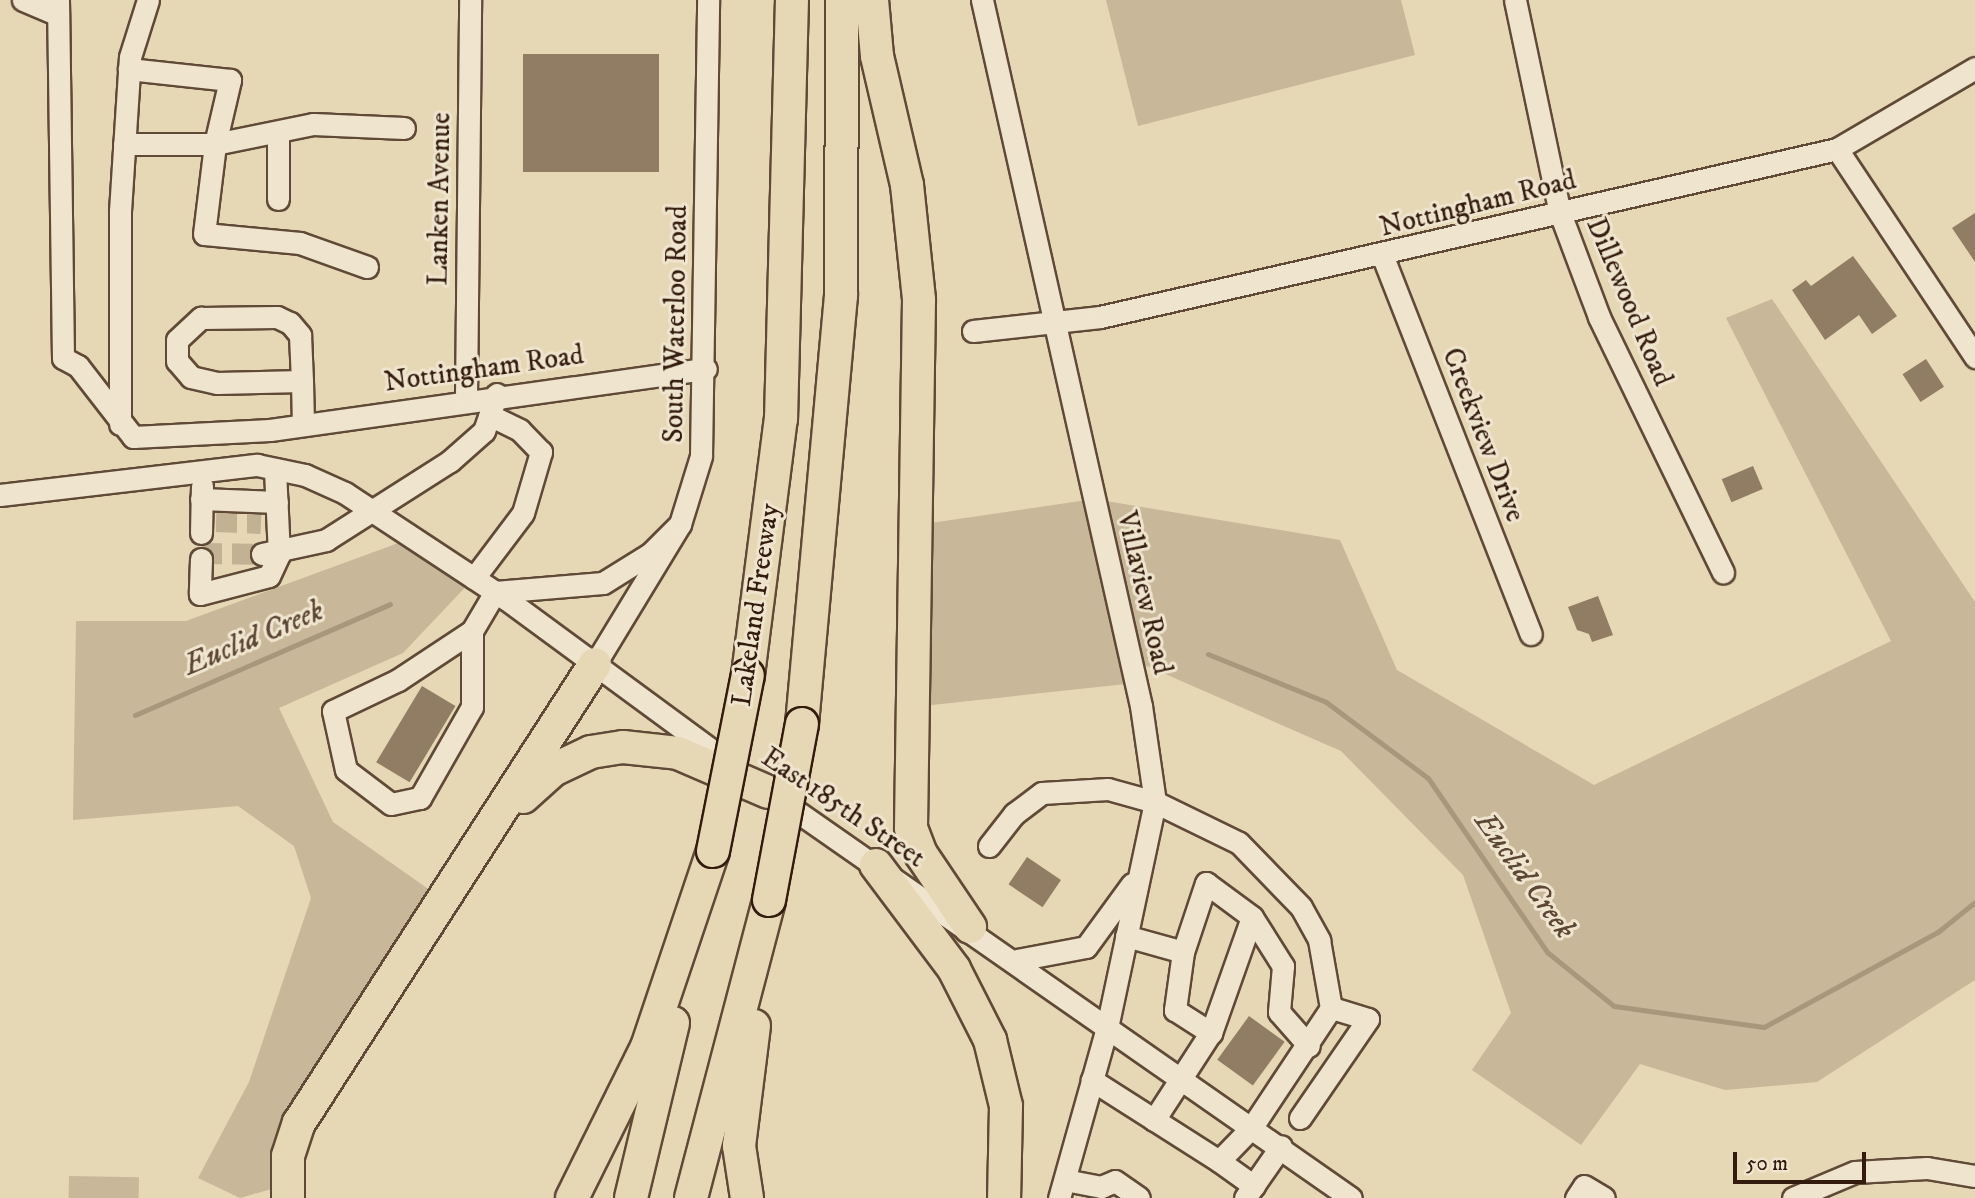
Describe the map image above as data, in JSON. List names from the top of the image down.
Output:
{
  "streets": {
    "highway": ["Lakeland Freeway"],
    "street": [
      "Lanken Avenue",
      "Nottingham Road",
      "Dillewood Road",
      "South Waterloo Road",
      "Creekview Drive",
      "Villaview Road",
      "East 185th Street"
    ]
  },
  "crossings": [
    ["Lanken Avenue", "Nottingham Road"],
    ["Nottingham Road", "Dillewood Road"],
    ["Nottingham Road", "South Waterloo Road"],
    ["Nottingham Road", "Creekview Drive"],
    ["Nottingham Road", "Villaview Road"],
    ["South Waterloo Road", "East 185th Street"],
    ["Villaview Road", "East 185th Street"]
  ],
  "water": ["Euclid Creek"],
  "scale_bar": "50 m"
}
